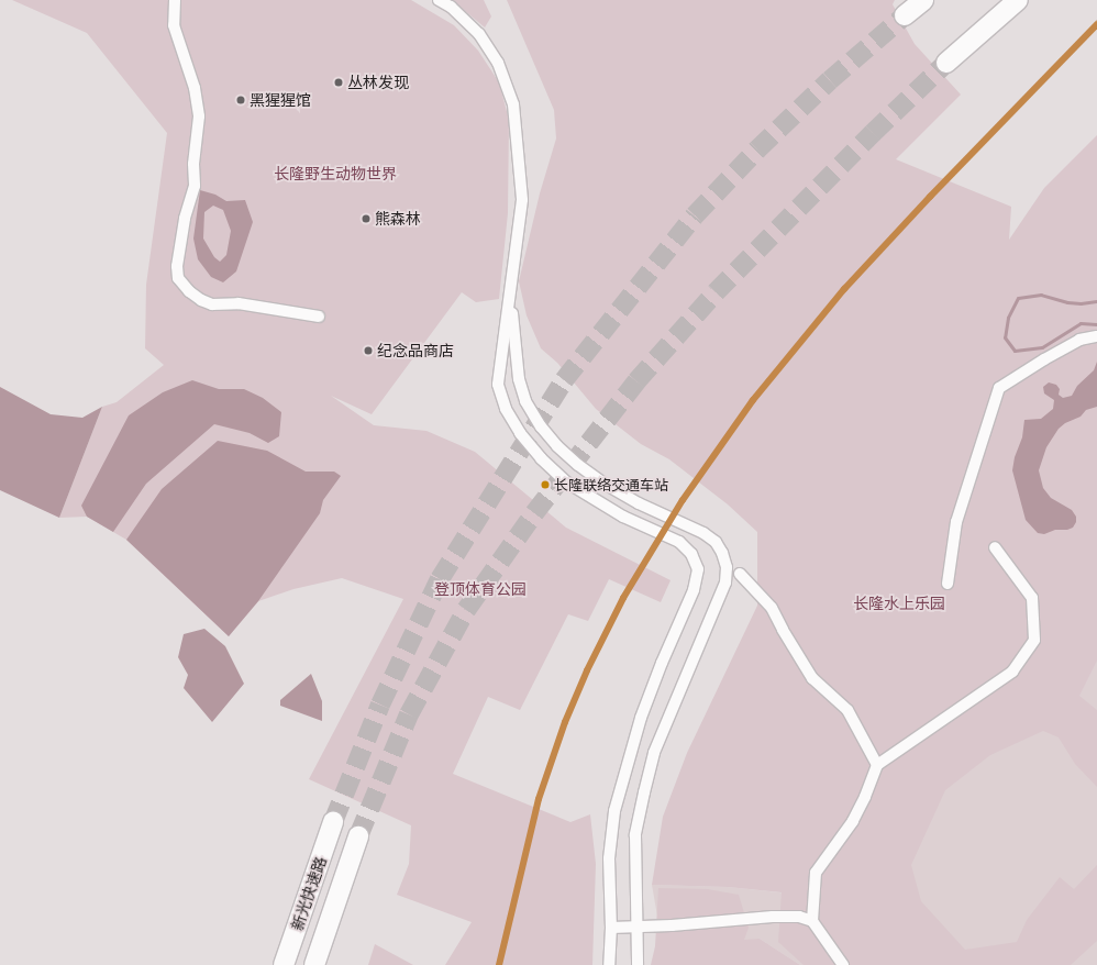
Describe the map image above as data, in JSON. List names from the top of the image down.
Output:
{
  "streets": {
    "highway": ["新光快速路"]
  },
  "parks": ["长隆野生动物世界", "登顶体育公园", "长隆水上乐园"],
  "places": [
    "丛林发现",
    "黑猩猩馆",
    "熊森林",
    "纪念品商店",
    "长隆联络交通车站"
  ]
}
